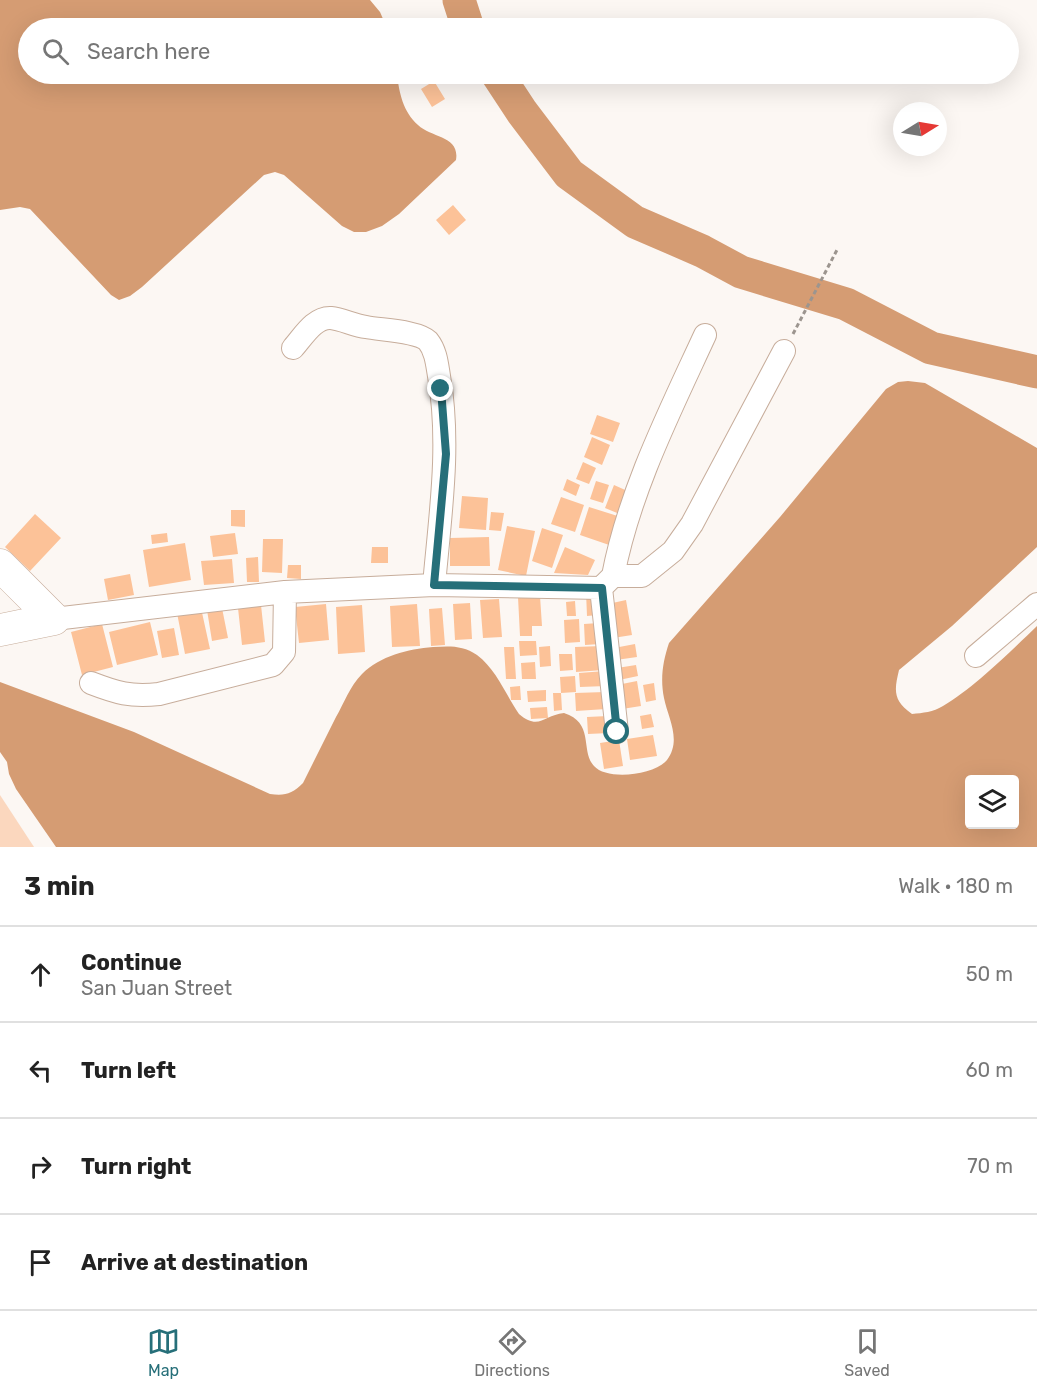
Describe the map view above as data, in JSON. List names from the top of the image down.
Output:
{
  "north": "right",
  "page": {
    "search": "Search here",
    "heading": ["3 min", "Walk · 180 m"],
    "list": [
      ["Continue", "San Juan Street", "50 m"],
      ["Turn left", "60 m"],
      ["Turn right", "70 m"],
      "Arrive at destination"
    ],
    "nav": ["Map", "Directions", "Saved"]
  }
}
